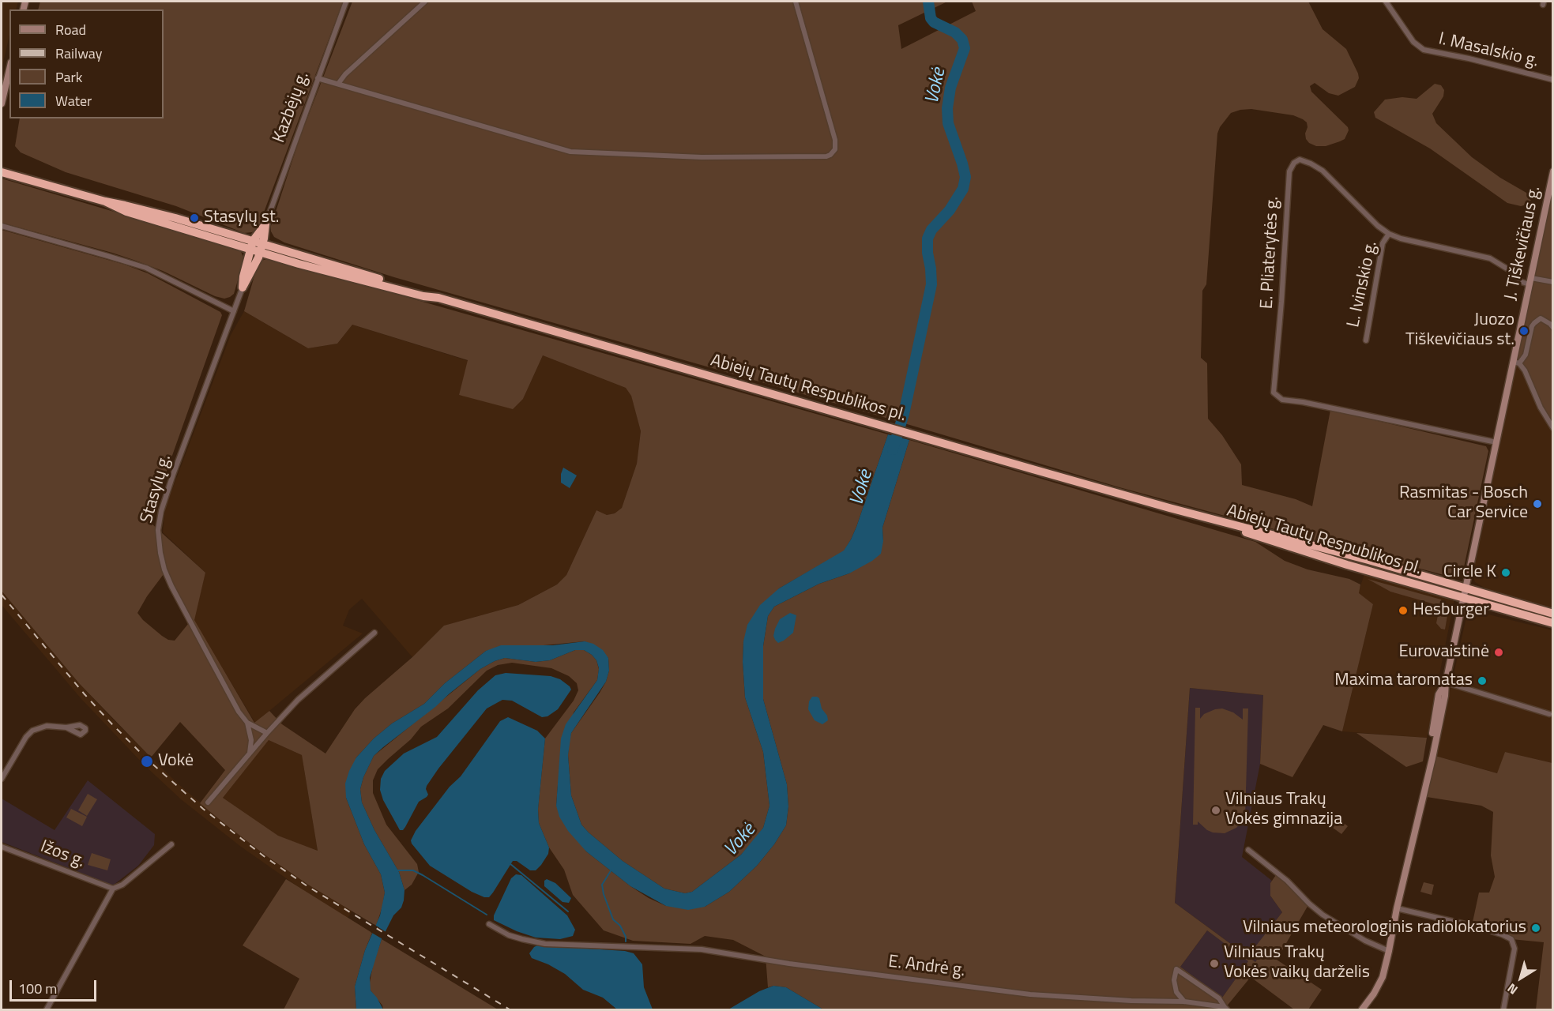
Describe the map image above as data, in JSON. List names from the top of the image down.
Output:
{
  "streets": {
    "highway": ["Abiejų Tautų Respublikos pl."],
    "main road": ["J. Tiškevičiaus g."],
    "street": [
      "I. Masalskio g.",
      "Kazbėjų g.",
      "E. Pliaterytės g.",
      "L. Ivinskio g.",
      "Stasylų g.",
      "Ižos g.",
      "E. Andrė g."
    ]
  },
  "crossings": [
    ["J. Tiškevičiaus g.", "E. Pliaterytės g."],
    ["J. Tiškevičiaus g.", "Abiejų Tautų Respublikos pl."],
    ["E. Pliaterytės g.", "L. Ivinskio g."]
  ],
  "water": ["Vokė"],
  "places": [
    "Stasylų st.",
    "Juozo Tiškevičiaus st.",
    "Rasmitas - Bosch Car Service",
    "Circle K",
    "Hesburger",
    "Eurovaistinė",
    "Maxima taromatas",
    "Vokė",
    "Vilniaus Trakų Vokės gimnazija",
    "Vilniaus meteorologinis radiolokatorius",
    "Vilniaus Trakų Vokės vaikų darželis"
  ],
  "legend": [
    "Road",
    "Railway",
    "Park",
    "Water"
  ],
  "scale_bar": "100 m",
  "north": "bottom left"
}
